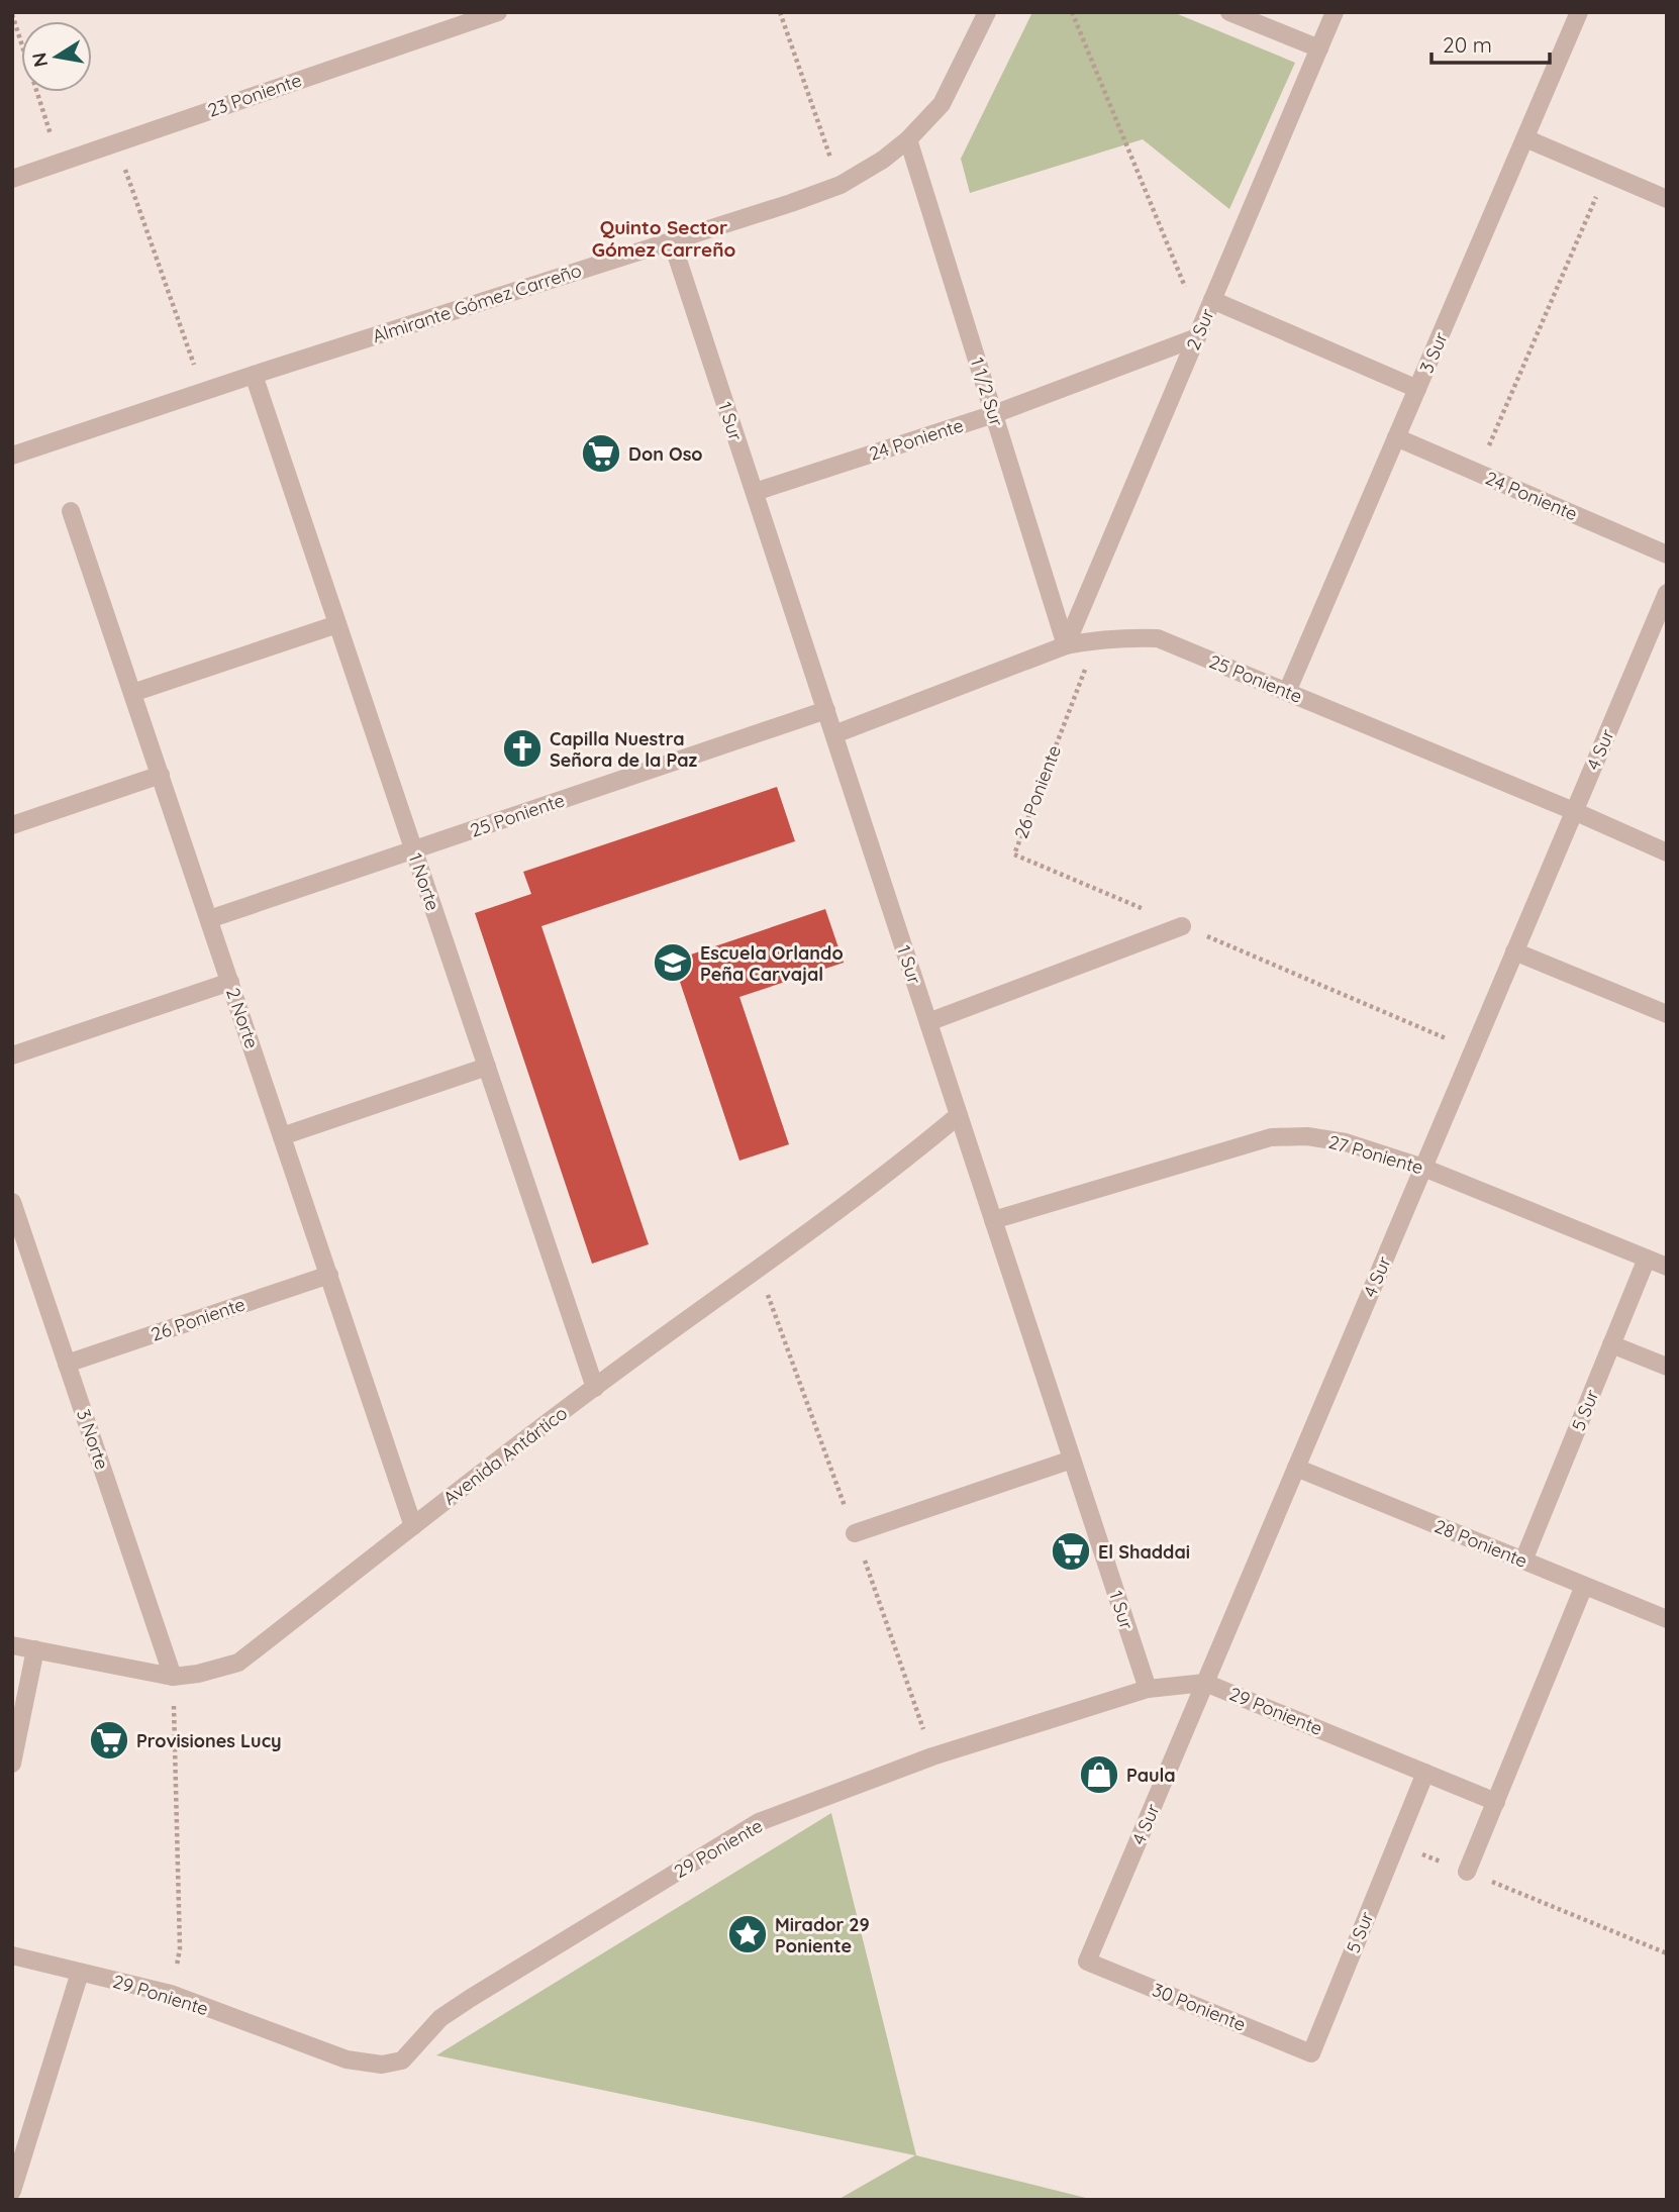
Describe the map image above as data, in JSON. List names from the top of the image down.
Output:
{
  "streets": {
    "street": [
      "23 Poniente",
      "Almirante Gómez Carreño",
      "2 Sur",
      "3 Sur",
      "1 1/2 Sur",
      "1 Sur",
      "24 Poniente",
      "25 Poniente",
      "4 Sur",
      "26 Poniente",
      "1 Norte",
      "2 Norte",
      "27 Poniente",
      "5 Sur",
      "3 Norte",
      "Avenida Antártico",
      "28 Poniente",
      "29 Poniente",
      "30 Poniente"
    ]
  },
  "crossings": [
    ["Almirante Gómez Carreño", "1 1/2 Sur"],
    ["Almirante Gómez Carreño", "1 Sur"],
    ["Almirante Gómez Carreño", "1 Norte"],
    ["2 Sur", "1 1/2 Sur"],
    ["2 Sur", "24 Poniente"],
    ["2 Sur", "25 Poniente"],
    ["3 Sur", "24 Poniente"],
    ["3 Sur", "25 Poniente"],
    ["1 1/2 Sur", "24 Poniente"],
    ["1 1/2 Sur", "25 Poniente"],
    ["1 Sur", "24 Poniente"],
    ["1 Sur", "25 Poniente"],
    ["1 Sur", "27 Poniente"],
    ["1 Sur", "Avenida Antártico"],
    ["1 Sur", "29 Poniente"],
    ["25 Poniente", "4 Sur"],
    ["25 Poniente", "26 Poniente"],
    ["25 Poniente", "1 Norte"],
    ["25 Poniente", "2 Norte"],
    ["4 Sur", "26 Poniente"],
    ["4 Sur", "27 Poniente"],
    ["4 Sur", "28 Poniente"],
    ["4 Sur", "29 Poniente"],
    ["4 Sur", "30 Poniente"],
    ["26 Poniente", "2 Norte"],
    ["26 Poniente", "3 Norte"],
    ["1 Norte", "Avenida Antártico"],
    ["2 Norte", "Avenida Antártico"],
    ["27 Poniente", "5 Sur"],
    ["5 Sur", "28 Poniente"],
    ["5 Sur", "29 Poniente"],
    ["5 Sur", "30 Poniente"],
    ["3 Norte", "Avenida Antártico"]
  ],
  "districts": ["Quinto Sector Gómez Carreño"],
  "places": {
    "supermarket": ["Don Oso", "El Shaddai", "Provisiones Lucy"],
    "church": ["Capilla Nuestra Señora de la Paz"],
    "school or university": ["Escuela Orlando Peña Carvajal"],
    "shop": ["Paula"],
    "place": ["Mirador 29 Poniente"]
  },
  "scale_bar": "20 m",
  "north": "left"
}
